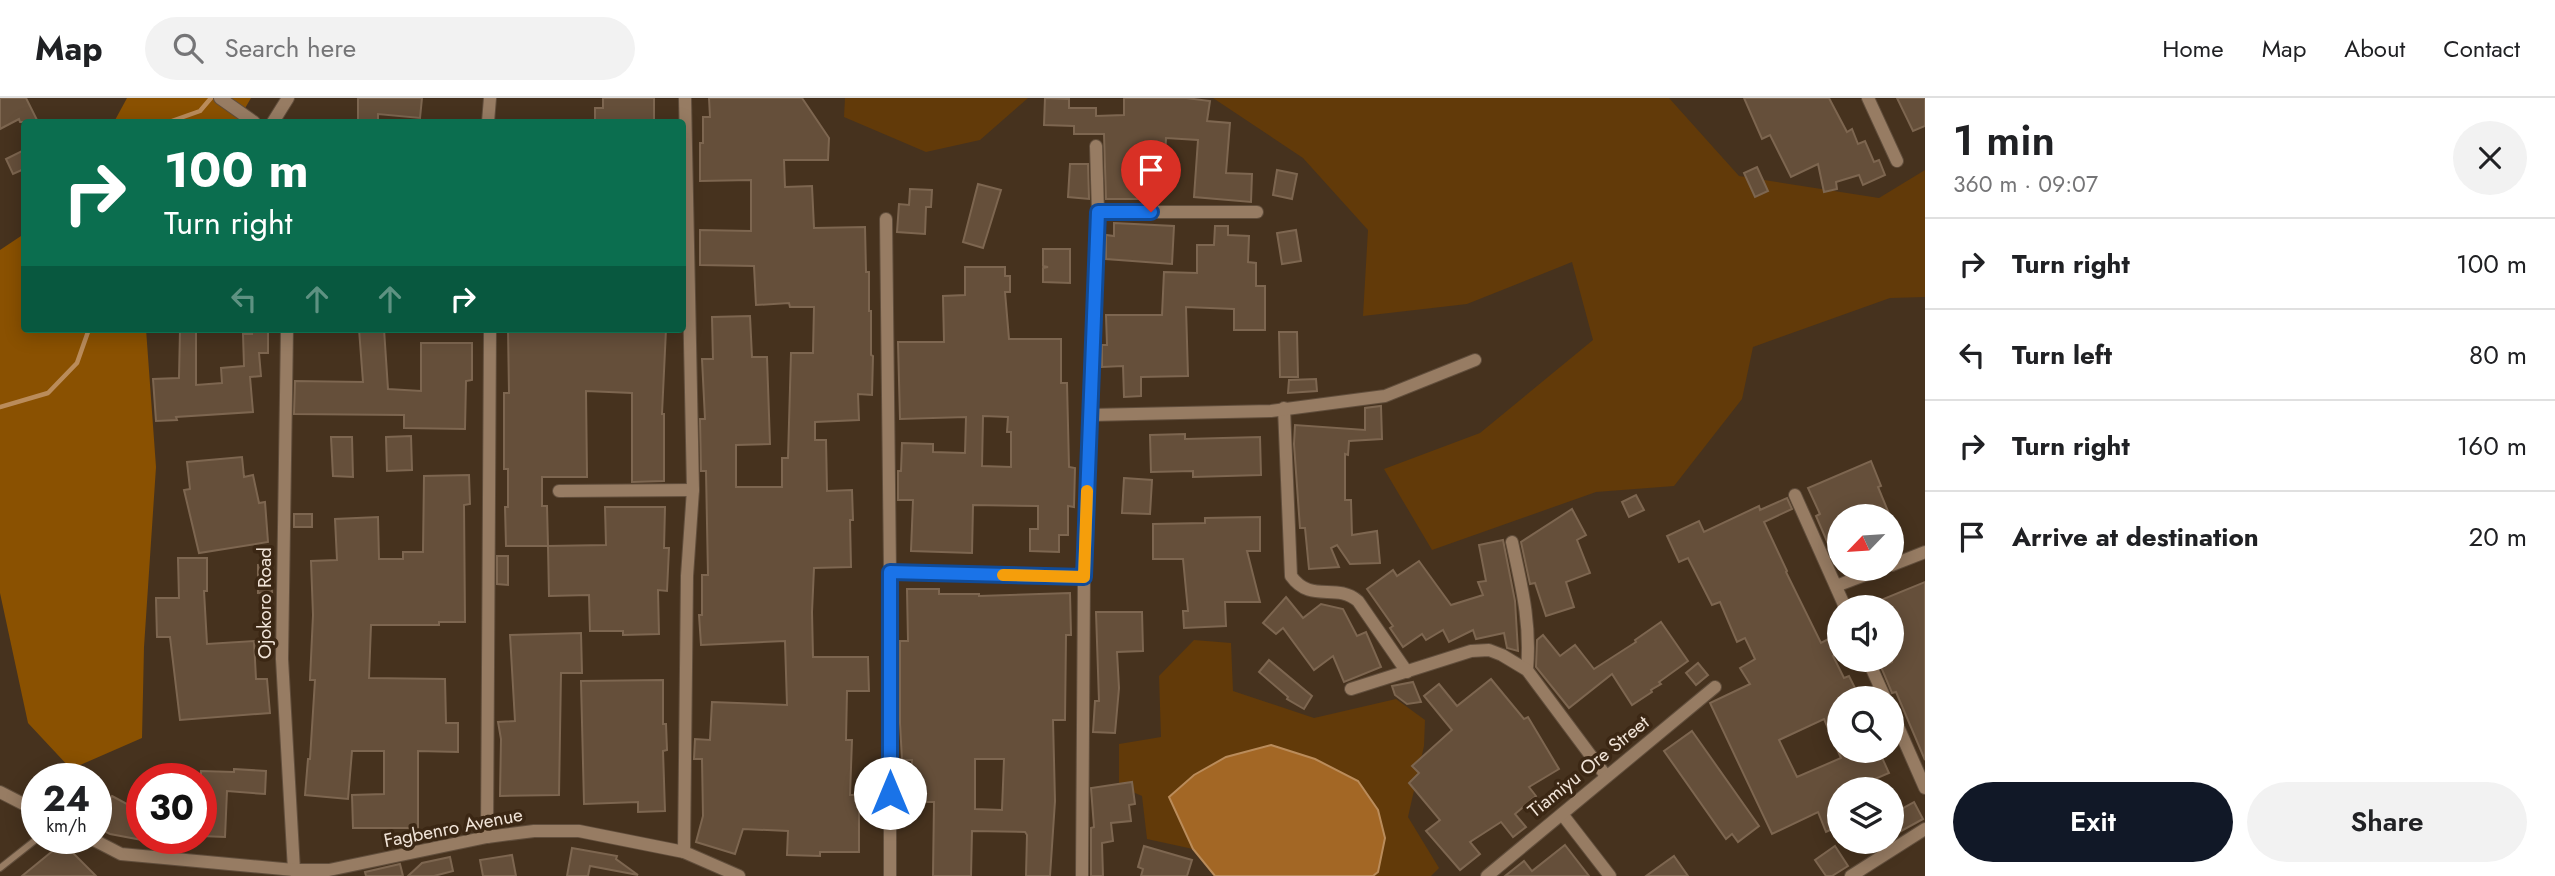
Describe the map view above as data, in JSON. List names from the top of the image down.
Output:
{
  "streets": {
    "street": ["Ojokoro Road", "Tiamiyu Ore Street", "Fagbenro Avenue"]
  },
  "crossings": [
    ["Ojokoro Road", "Fagbenro Avenue"]
  ],
  "north": "bottom left",
  "page": {
    "header": "Map",
    "search": "Search here",
    "nav": [
      "Home",
      "Map",
      "About",
      "Contact"
    ],
    "heading": ["1 min", "360 m · 09:07"],
    "turn": ["100 m", "Turn right"],
    "list": [
      {
        "name": "Turn right",
        "value": "100 m"
      },
      {
        "name": "Turn left",
        "value": "80 m"
      },
      {
        "name": "Turn right",
        "value": "160 m"
      },
      {
        "name": "Arrive at destination",
        "value": "20 m"
      }
    ],
    "speed": "24 km/h",
    "limit": "30",
    "buttons": ["Exit", "Share"]
  }
}
